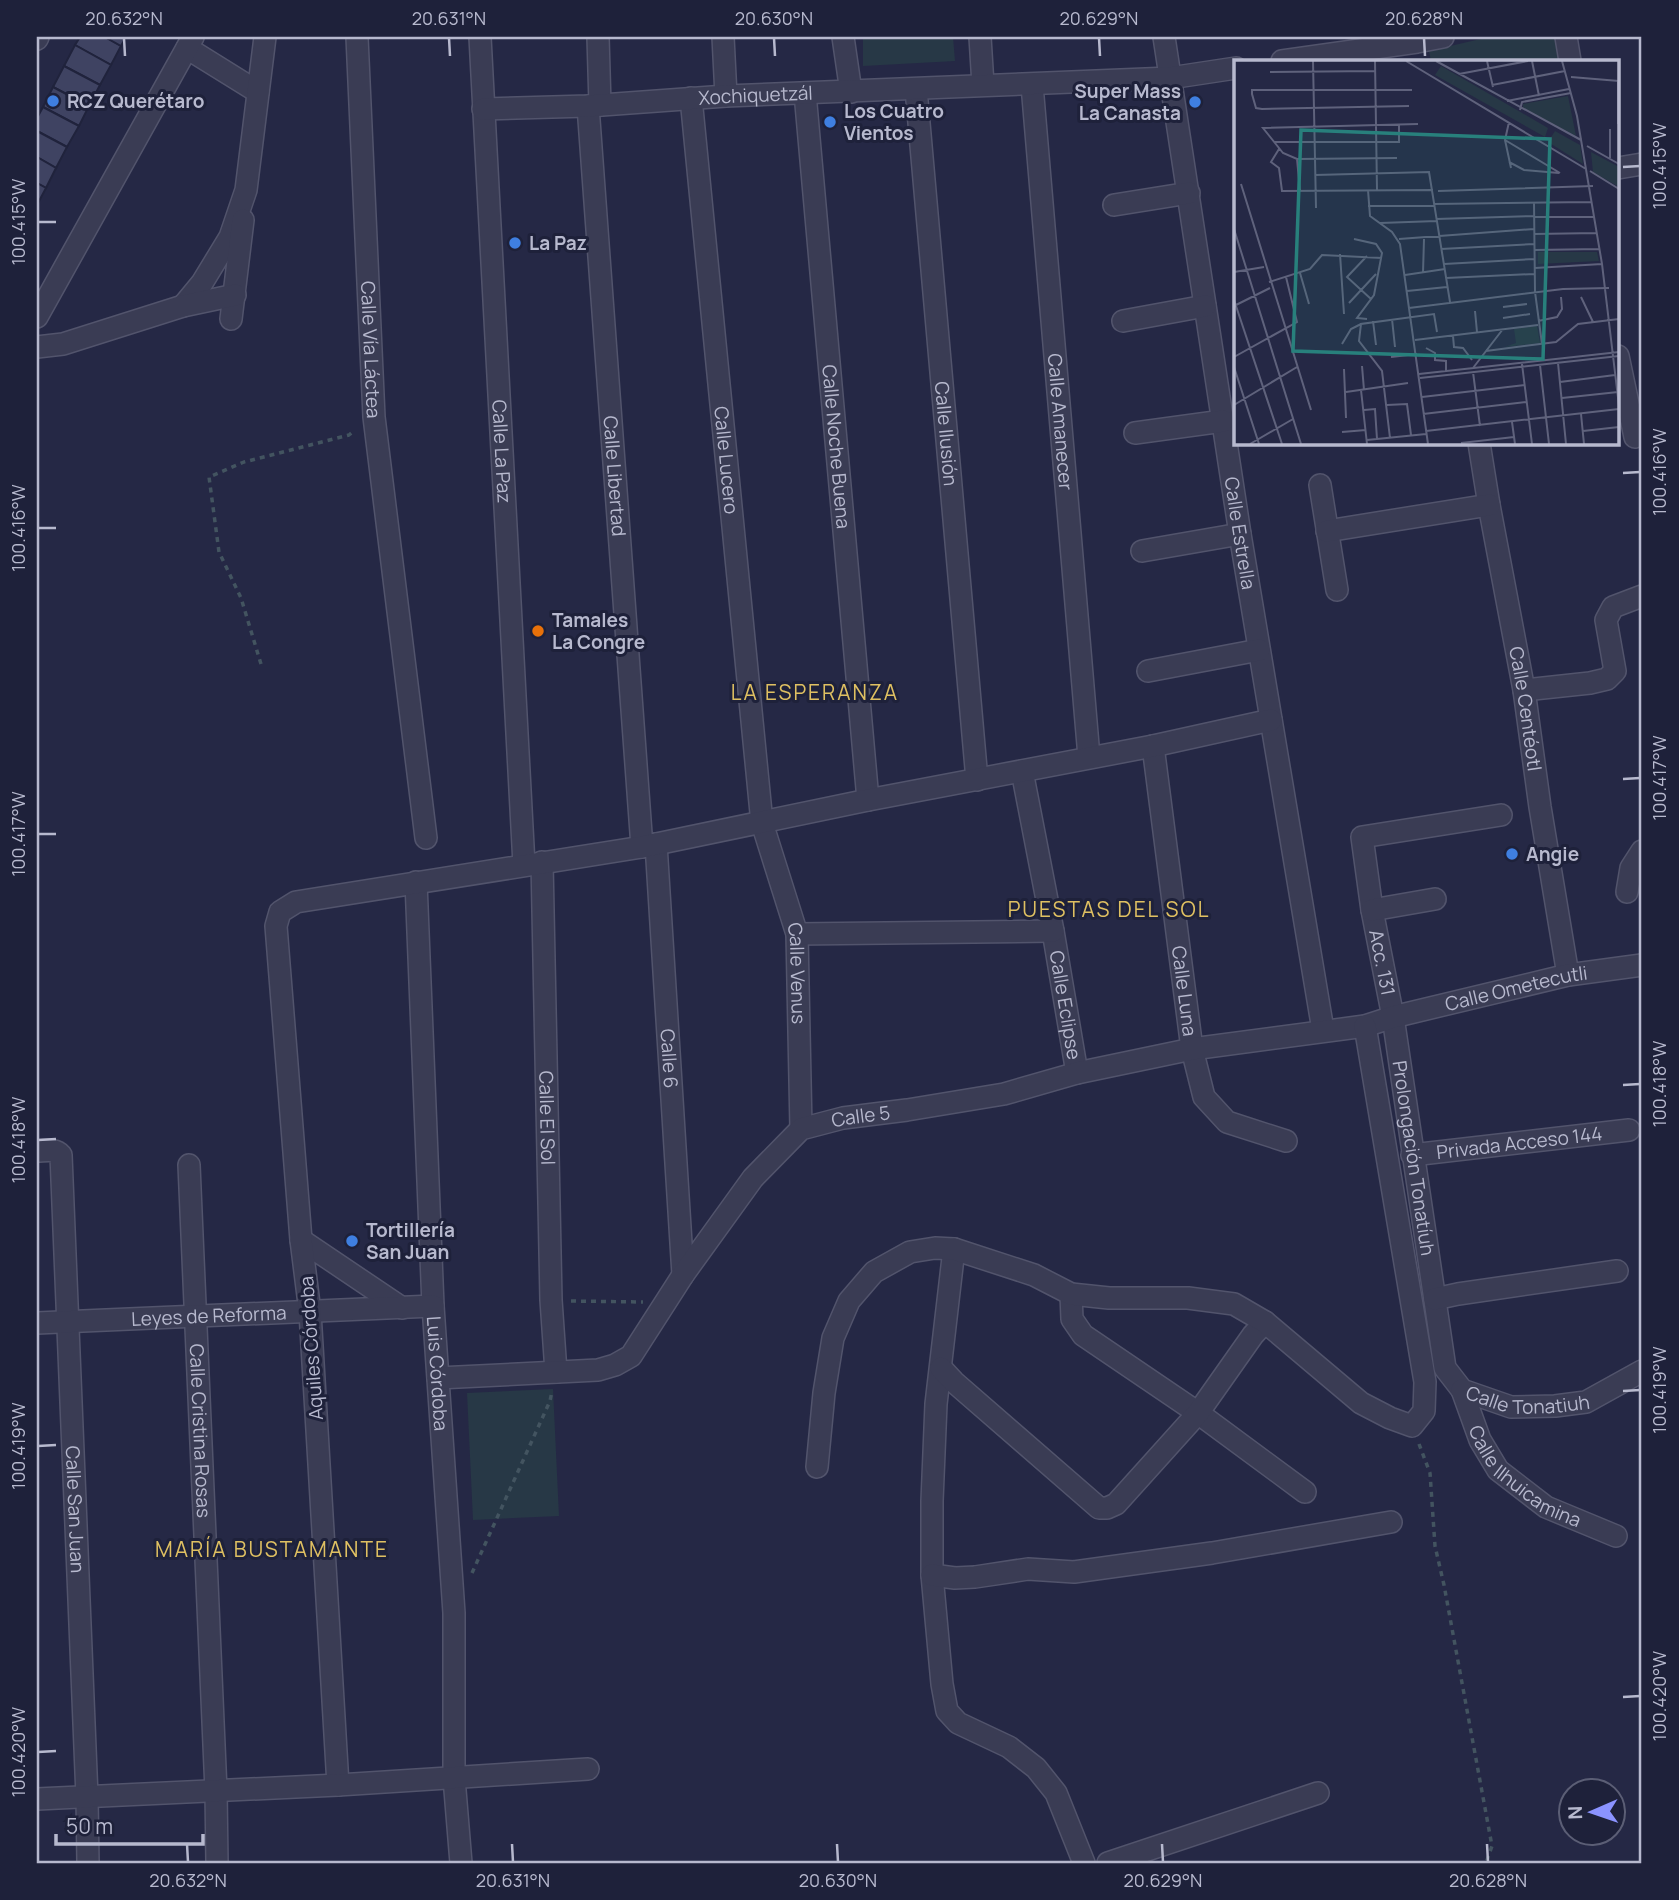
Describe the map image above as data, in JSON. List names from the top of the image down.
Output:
{
  "streets": {
    "street": [
      "Xochiquetzál",
      "Calle Vía Láctea",
      "Calle Amanecer",
      "Calle Ilusión",
      "Calle Noche Buena",
      "Calle La Paz",
      "Calle Lucero",
      "Calle Libertad",
      "Calle Estrella",
      "Calle Centéotl",
      "Acc. 131",
      "Calle Venus",
      "Calle Ometecutli",
      "Calle Luna",
      "Calle Eclipse",
      "Calle 6",
      "Calle El Sol",
      "Calle 5",
      "Privada Acceso 144",
      "Prolongación Tonatíuh",
      "Leyes de Reforma",
      "Aquiles Córdoba",
      "Luis Córdoba",
      "Calle Tonatiuh",
      "Calle Cristina Rosas",
      "Calle Ilhuicamina",
      "Calle San Juan"
    ]
  },
  "crossings": [
    ["Xochiquetzál", "Calle Amanecer"],
    ["Xochiquetzál", "Calle Ilusión"],
    ["Xochiquetzál", "Calle Noche Buena"],
    ["Xochiquetzál", "Calle La Paz"],
    ["Xochiquetzál", "Calle Lucero"],
    ["Xochiquetzál", "Calle Libertad"],
    ["Xochiquetzál", "Calle Estrella"],
    ["Calle La Paz", "Calle El Sol"],
    ["Calle Lucero", "Calle Venus"],
    ["Calle Libertad", "Calle 6"],
    ["Calle Estrella", "Calle 5"],
    ["Calle Centéotl", "Calle Ometecutli"],
    ["Acc. 131", "Calle Ometecutli"],
    ["Acc. 131", "Calle 5"],
    ["Acc. 131", "Prolongación Tonatíuh"],
    ["Calle Venus", "Calle 5"],
    ["Calle Ometecutli", "Calle 5"],
    ["Calle Ometecutli", "Prolongación Tonatíuh"],
    ["Calle Luna", "Calle 5"],
    ["Calle Eclipse", "Calle 5"],
    ["Calle 5", "Prolongación Tonatíuh"],
    ["Privada Acceso 144", "Prolongación Tonatíuh"],
    ["Prolongación Tonatíuh", "Calle Tonatiuh"],
    ["Leyes de Reforma", "Aquiles Córdoba"],
    ["Leyes de Reforma", "Luis Córdoba"],
    ["Leyes de Reforma", "Calle Cristina Rosas"],
    ["Leyes de Reforma", "Calle San Juan"],
    ["Aquiles Córdoba", "Luis Córdoba"],
    ["Calle Tonatiuh", "Calle Ilhuicamina"]
  ],
  "districts": ["LA ESPERANZA", "PUESTAS DEL SOL", "MARÍA BUSTAMANTE"],
  "places": [
    "RCZ Querétaro",
    "Super Mass La Canasta",
    "Los Cuatro Vientos",
    "La Paz",
    "Tamales La Congre",
    "Angie",
    "Tortillería San Juan"
  ],
  "scale_bar": "50 m",
  "north": "left",
  "coordinates": [
    "20.632°N",
    "20.631°N",
    "20.630°N",
    "20.629°N",
    "20.628°N",
    "100.415°W",
    "100.416°W",
    "100.417°W",
    "100.418°W",
    "100.419°W",
    "100.420°W"
  ]
}
